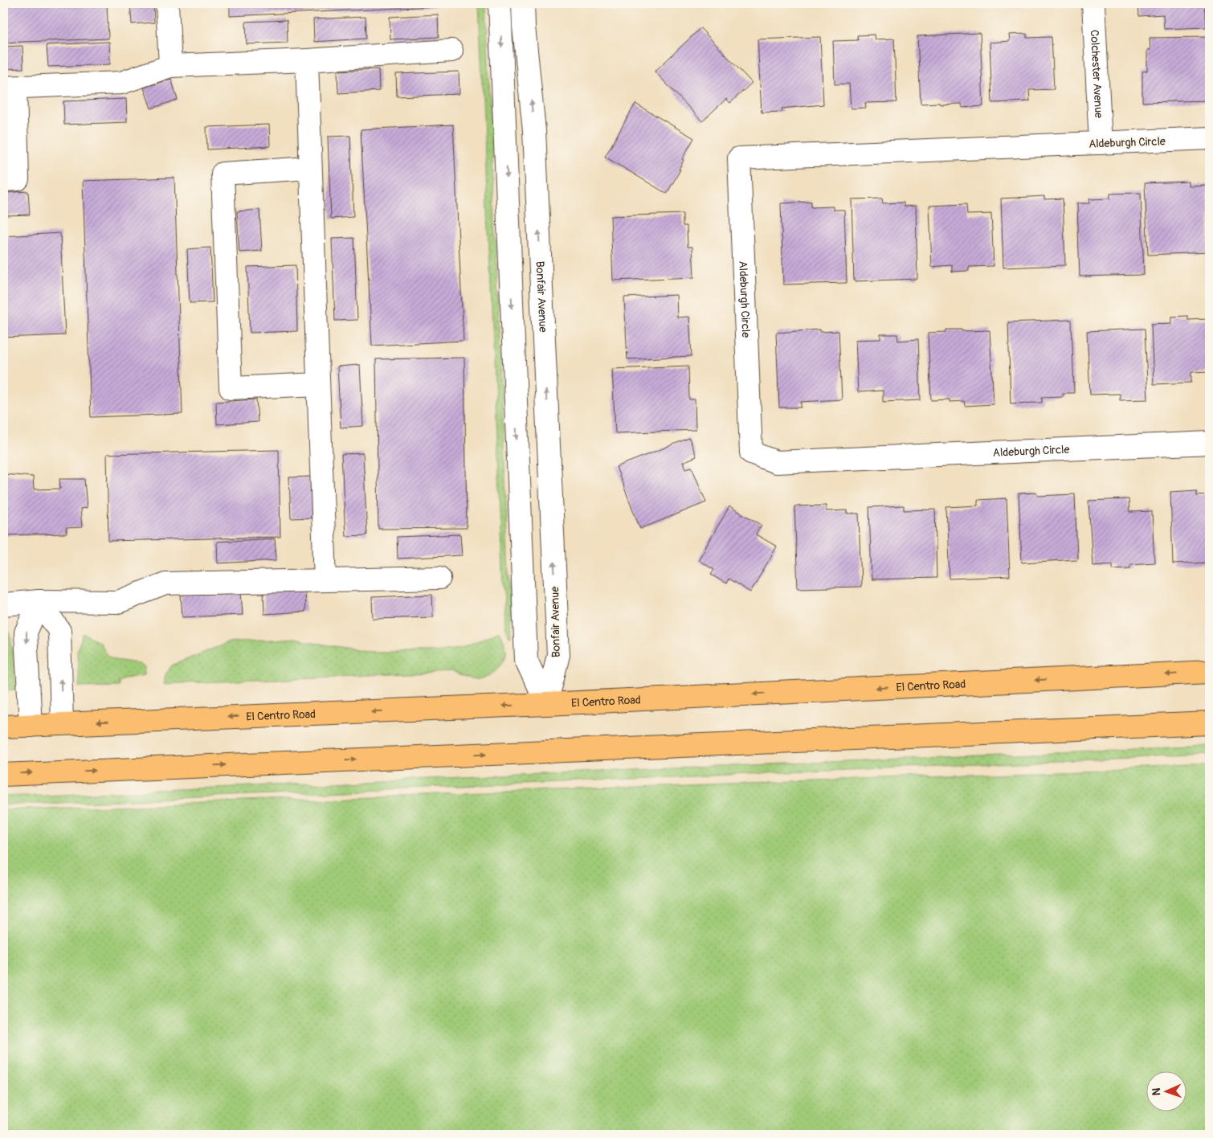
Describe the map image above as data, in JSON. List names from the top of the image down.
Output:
{
  "streets": {
    "main road": ["El Centro Road"],
    "street": ["Colchester Avenue", "Aldeburgh Circle", "Bonfair Avenue"]
  },
  "crossings": [
    ["Colchester Avenue", "Aldeburgh Circle"],
    ["Bonfair Avenue", "El Centro Road"]
  ],
  "north": "left"
}
